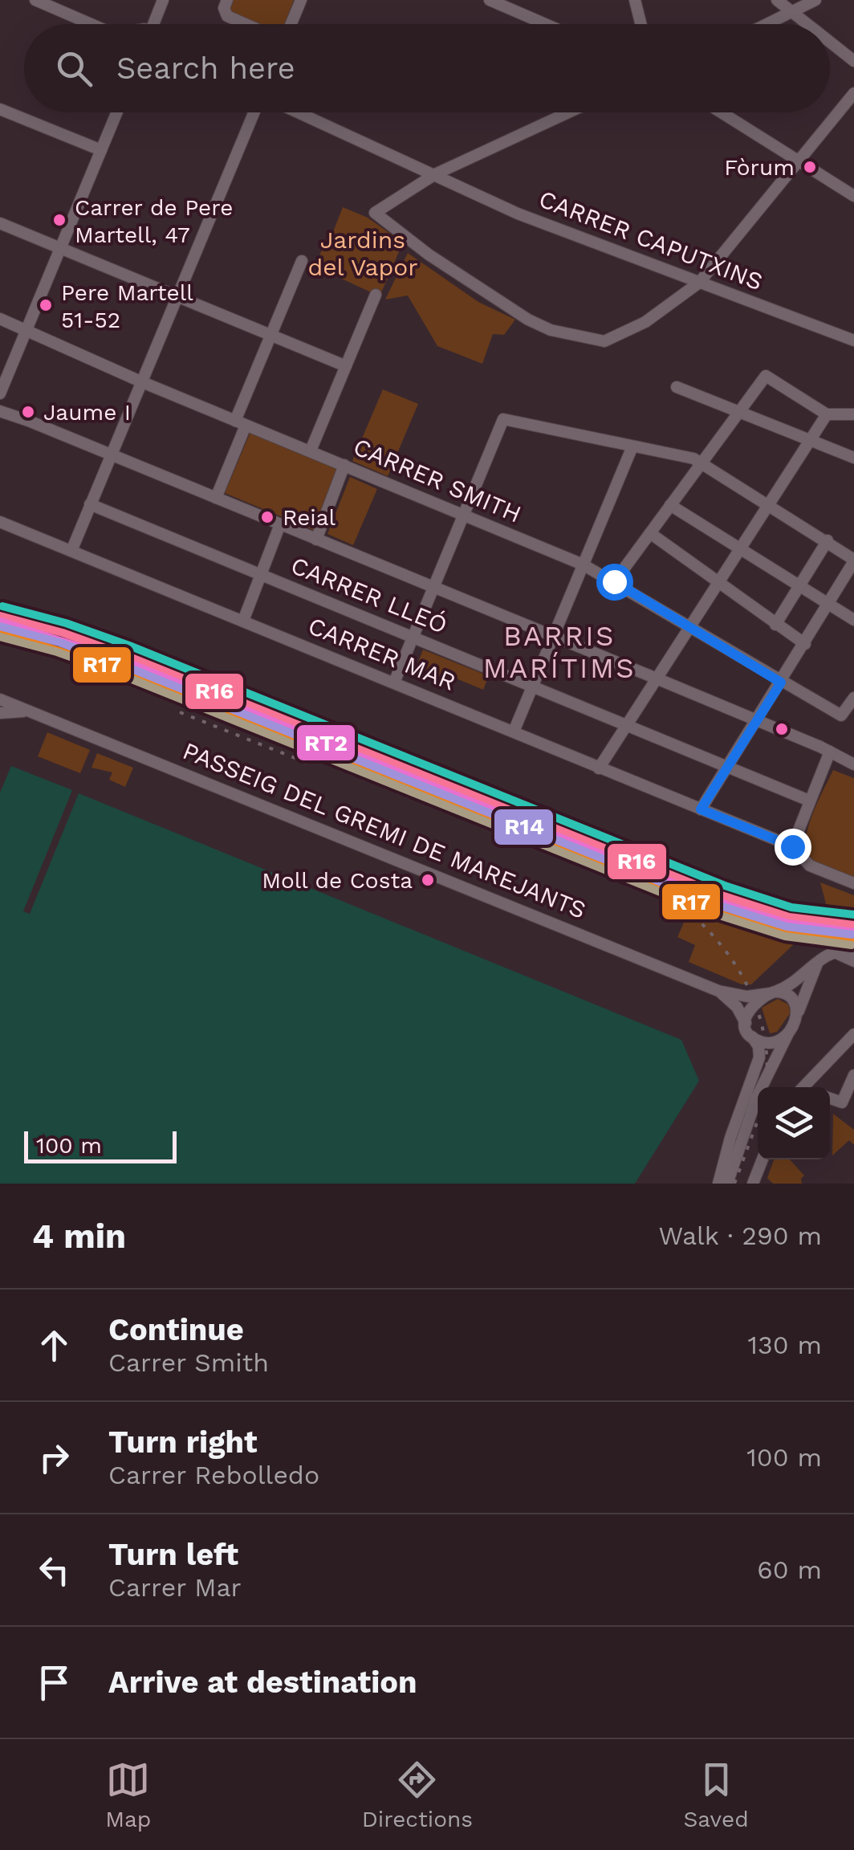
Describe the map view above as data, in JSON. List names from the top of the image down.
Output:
{
  "streets": {
    "street": [
      "CARRER CAPUTXINS",
      "CARRER SMITH",
      "CARRER LLEÓ",
      "CARRER MAR",
      "PASSEIG DEL GREMI DE MAREJANTS"
    ]
  },
  "districts": ["BARRIS MARÍTIMS"],
  "parks": ["Jardins del Vapor"],
  "places": [
    "Fòrum",
    "Carrer de Pere Martell, 47",
    "Pere Martell 51-52",
    "Jaume I",
    "Reial",
    "Moll de Costa"
  ],
  "lines": [
    "transit line R16",
    "transit line RT2",
    "transit line R14",
    "transit line R17"
  ],
  "scale_bar": "100 m",
  "page": {
    "search": "Search here",
    "scale": "100 m",
    "heading": ["4 min", "Walk · 290 m"],
    "list": [
      ["Continue", "Carrer Smith", "130 m"],
      ["Turn right", "Carrer Rebolledo", "100 m"],
      ["Turn left", "Carrer Mar", "60 m"],
      "Arrive at destination"
    ],
    "nav": ["Map", "Directions", "Saved"]
  }
}
